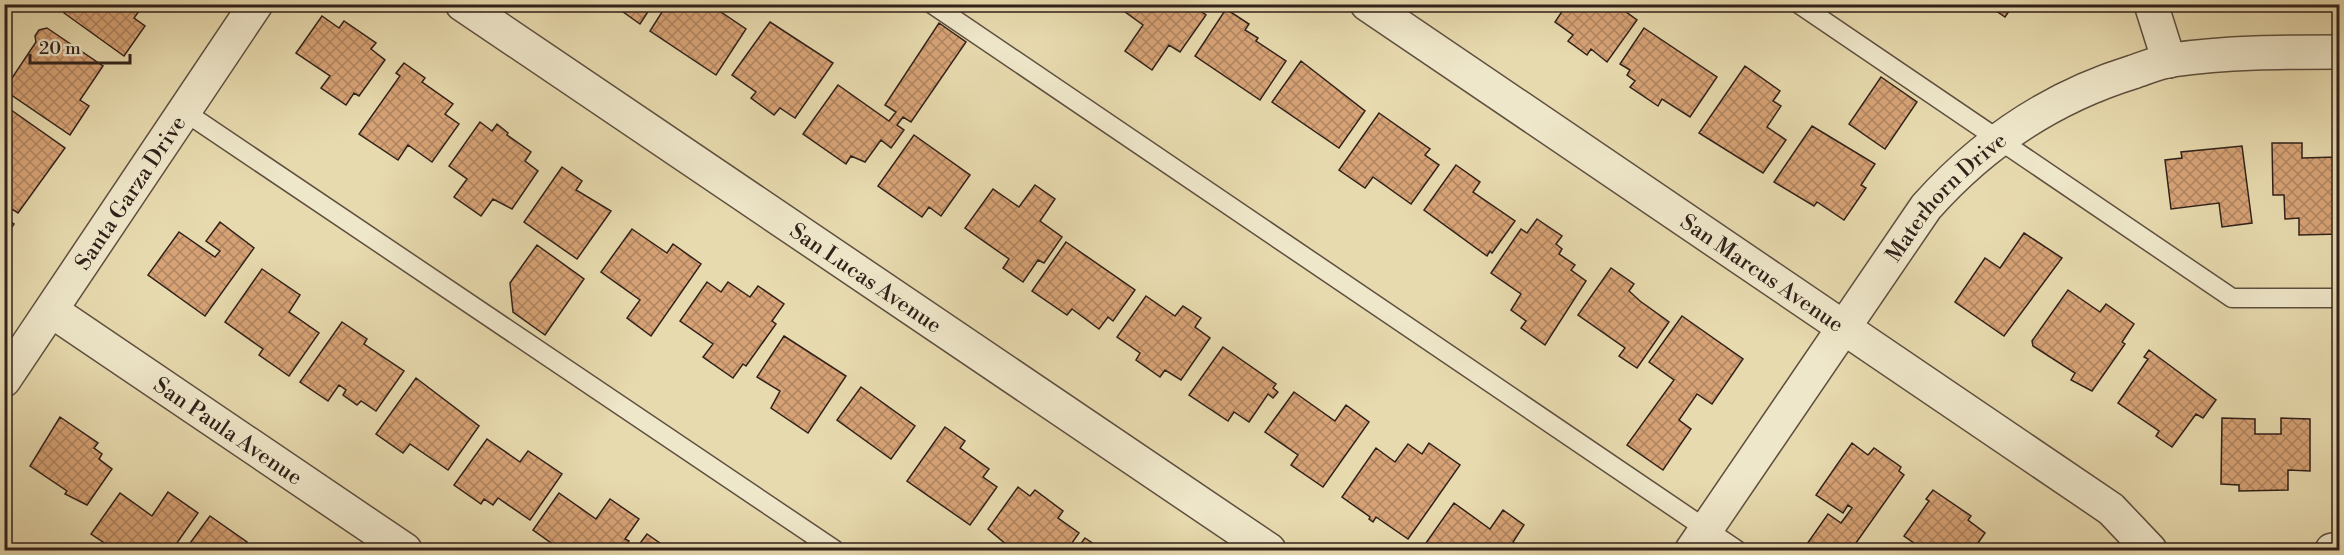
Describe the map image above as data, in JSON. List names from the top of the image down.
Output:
{
  "streets": {
    "street": [
      "Santa Garza Drive",
      "Materhorn Drive",
      "San Marcus Avenue",
      "San Lucas Avenue",
      "San Paula Avenue"
    ]
  },
  "crossings": [
    ["Santa Garza Drive", "San Paula Avenue"],
    ["Materhorn Drive", "San Marcus Avenue"]
  ],
  "scale_bar": "20 m"
}
